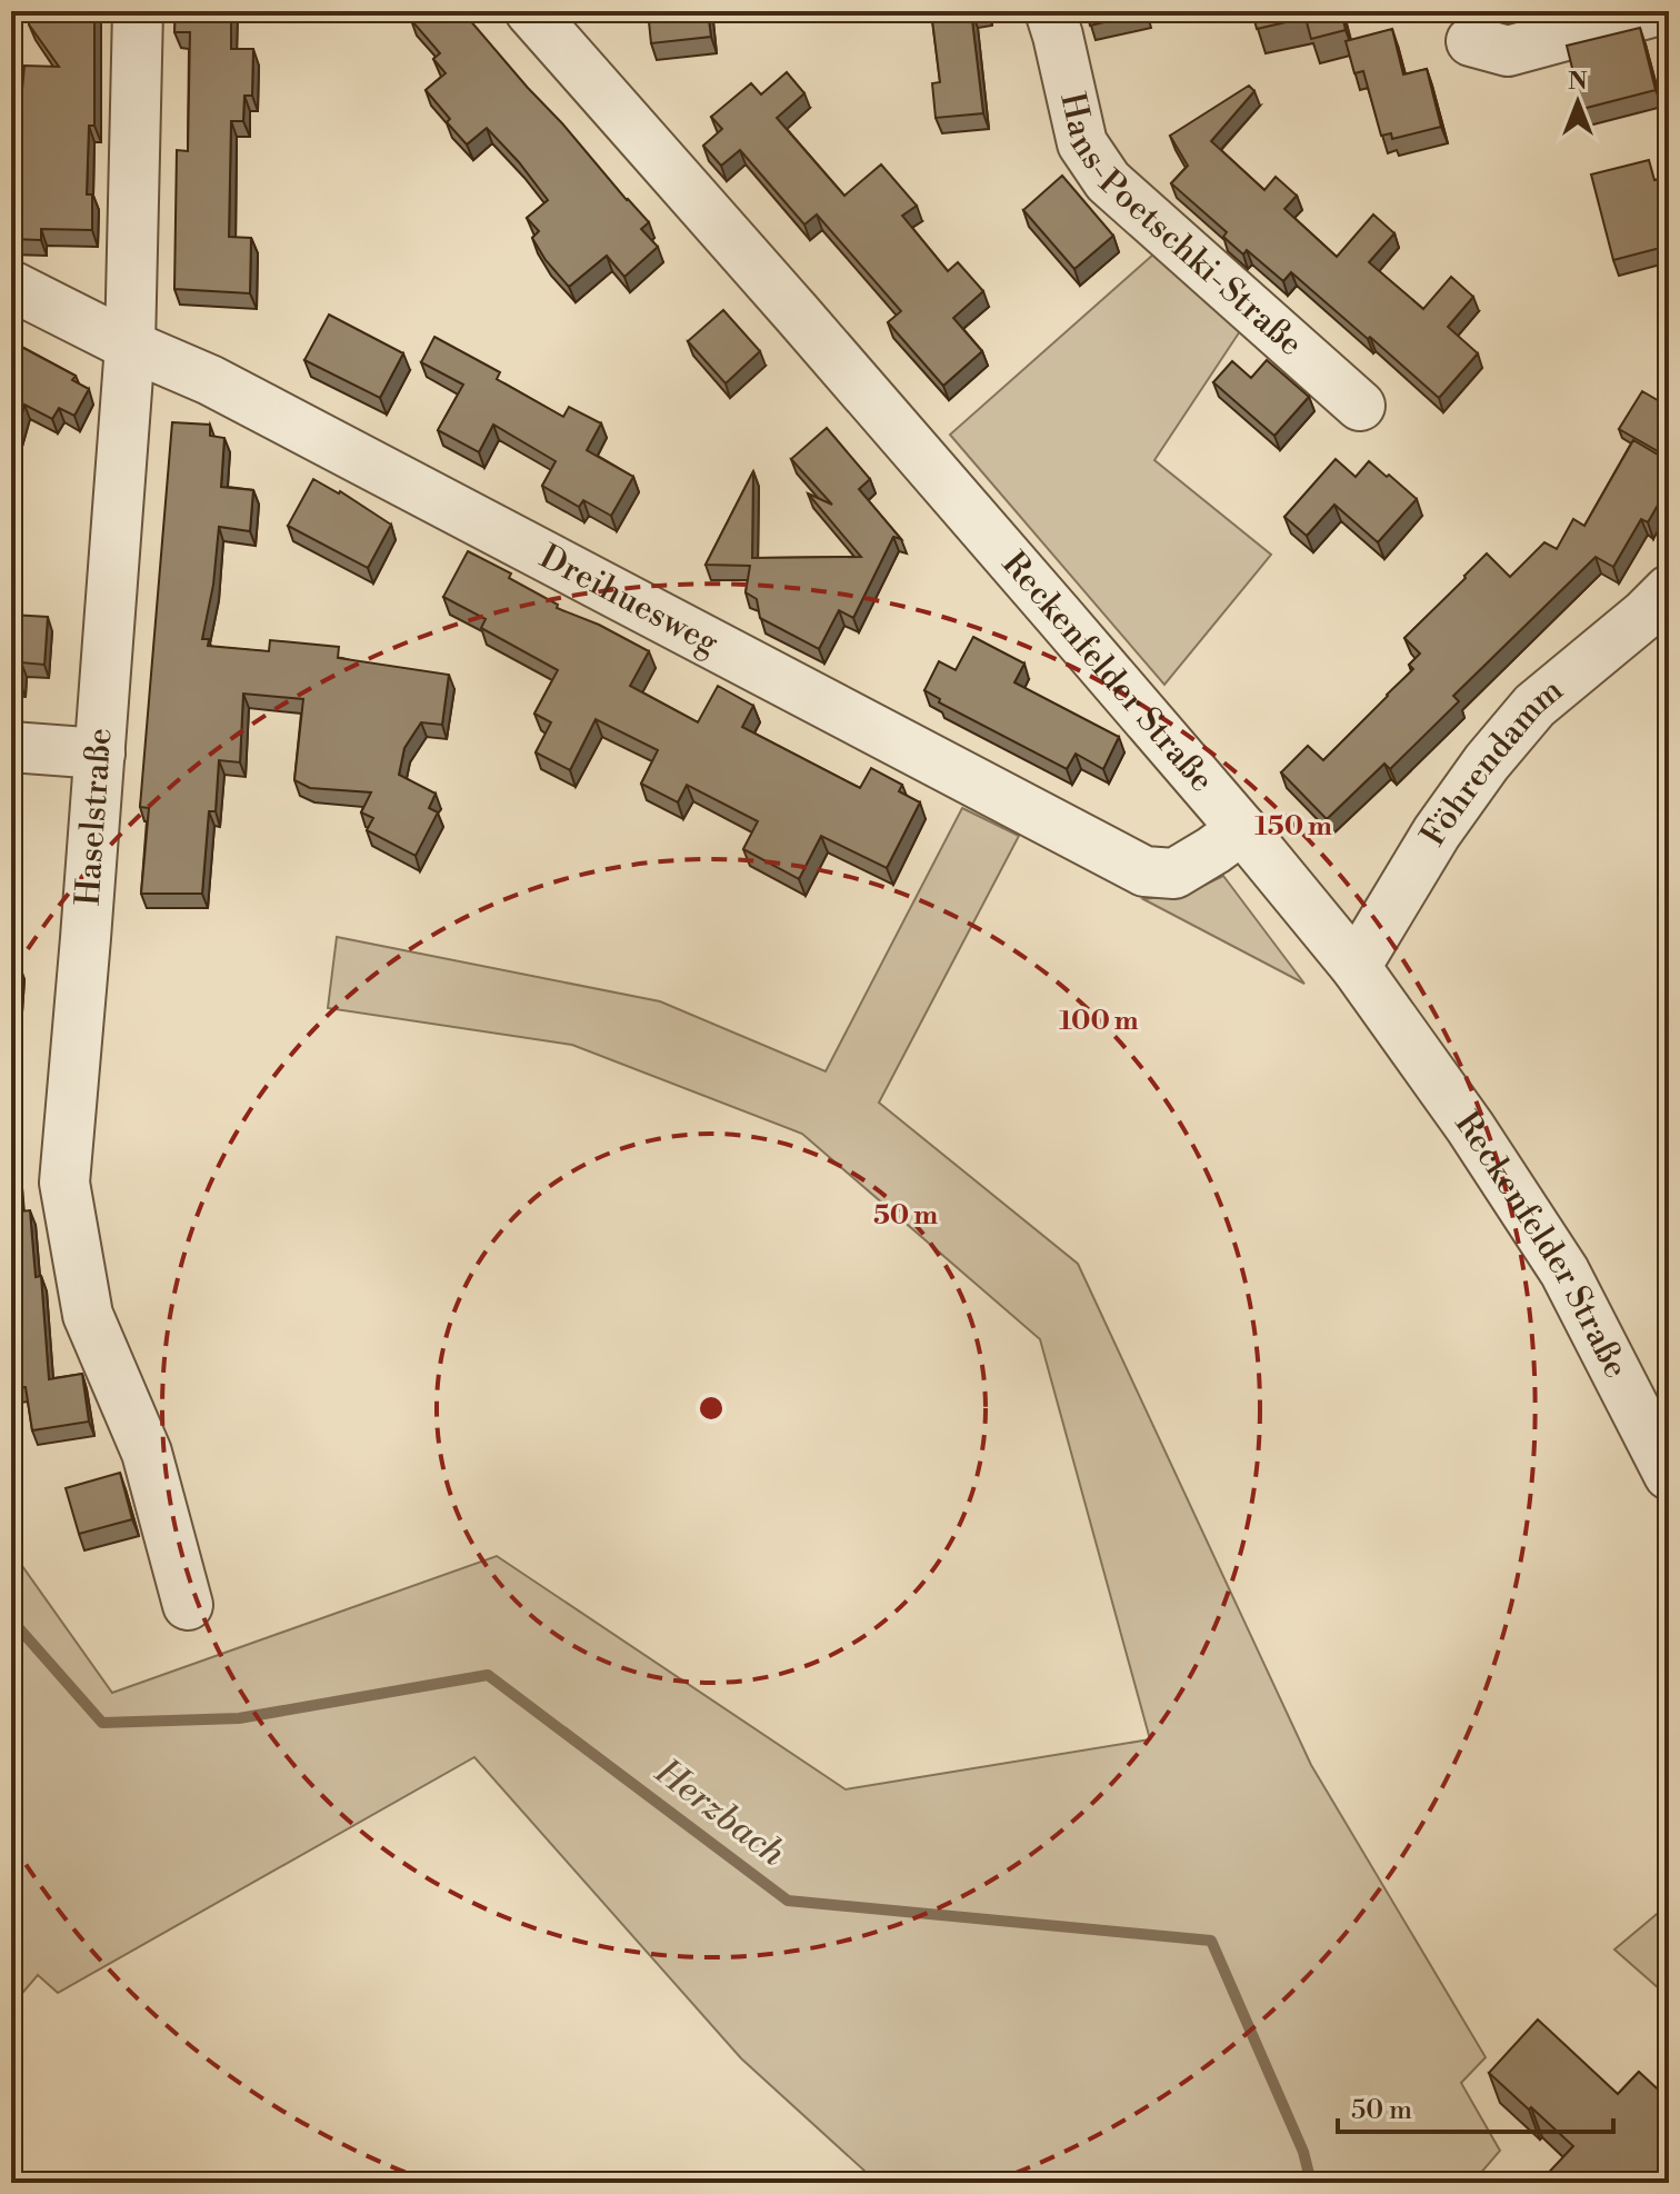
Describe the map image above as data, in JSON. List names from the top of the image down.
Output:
{
  "streets": {
    "street": [
      "Hans-Poetschki-Straße",
      "Dreihuesweg",
      "Reckenfelder Straße",
      "Föhrendamm",
      "Haselstraße"
    ]
  },
  "crossings": [
    ["Dreihuesweg", "Reckenfelder Straße"],
    ["Dreihuesweg", "Haselstraße"],
    ["Reckenfelder Straße", "Föhrendamm"]
  ],
  "water": ["Herzbach"],
  "scale_bar": "50 m",
  "north": "top",
  "rings": ["150 m", "100 m", "50 m"]
}
